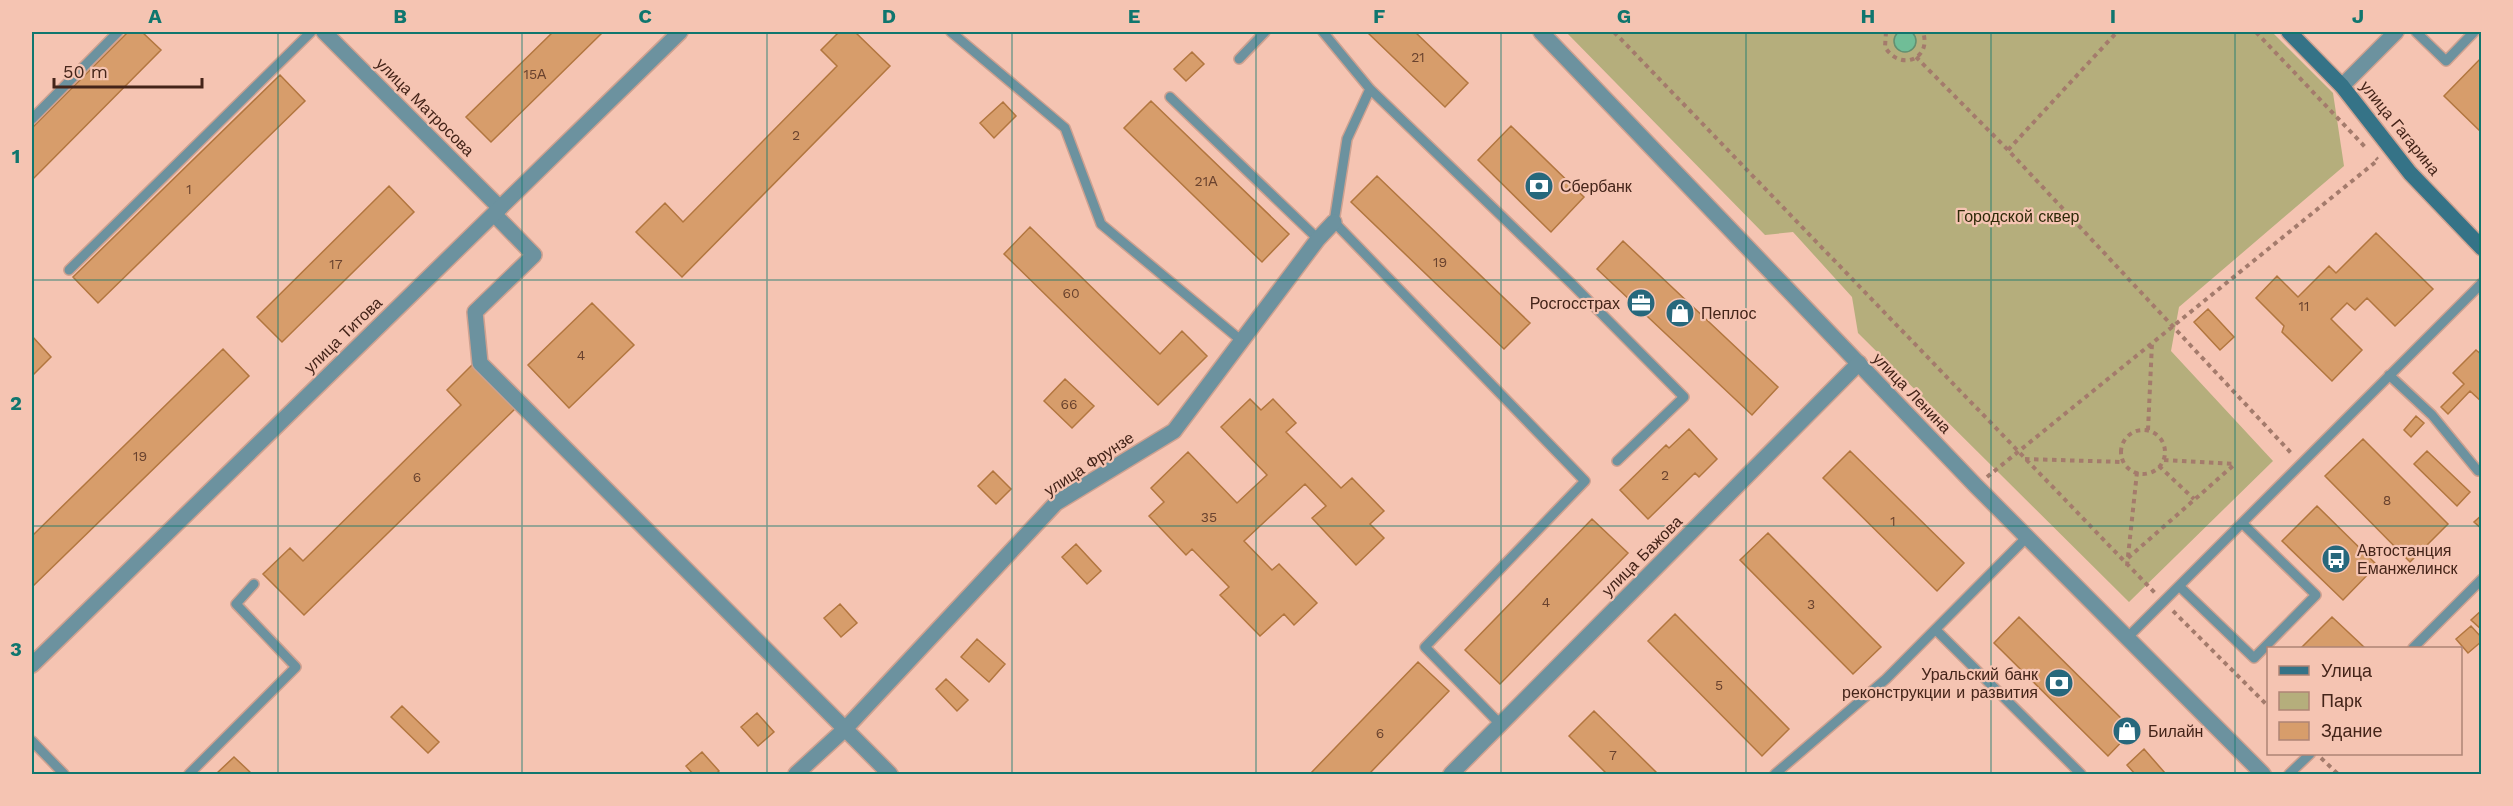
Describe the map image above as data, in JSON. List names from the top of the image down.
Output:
{
  "streets": {
    "main road": ["улица Гагарина"],
    "street": [
      "улица Матросова",
      "улица Титова",
      "улица Ленина",
      "улица Фрунзе",
      "улица Бажова"
    ]
  },
  "crossings": [
    ["улица Матросова", "улица Титова"],
    ["улица Матросова", "улица Фрунзе"],
    ["улица Ленина", "улица Бажова"]
  ],
  "parks": ["Городской сквер"],
  "places": {
    "bank": ["Сбербанк", "Уральский банк реконструкции и развития"],
    "office": ["Росгосстрах"],
    "shop": ["Пеплос", "Билайн"],
    "bus stop": ["Автостанция Еманжелинск"]
  },
  "house_numbers": [
    "21",
    "15А",
    "2",
    "21А",
    "1",
    "19",
    "17",
    "60",
    "11",
    "4",
    "66",
    "19",
    "2",
    "6",
    "8",
    "35",
    "1",
    "4",
    "3",
    "5",
    "6",
    "7"
  ],
  "legend": ["Улица", "Парк", "Здание"],
  "scale_bar": "50 m",
  "grid": {
    "columns": [
      "A",
      "B",
      "C",
      "D",
      "E",
      "F",
      "G",
      "H",
      "I",
      "J"
    ],
    "rows": ["1", "2", "3"]
  }
}
